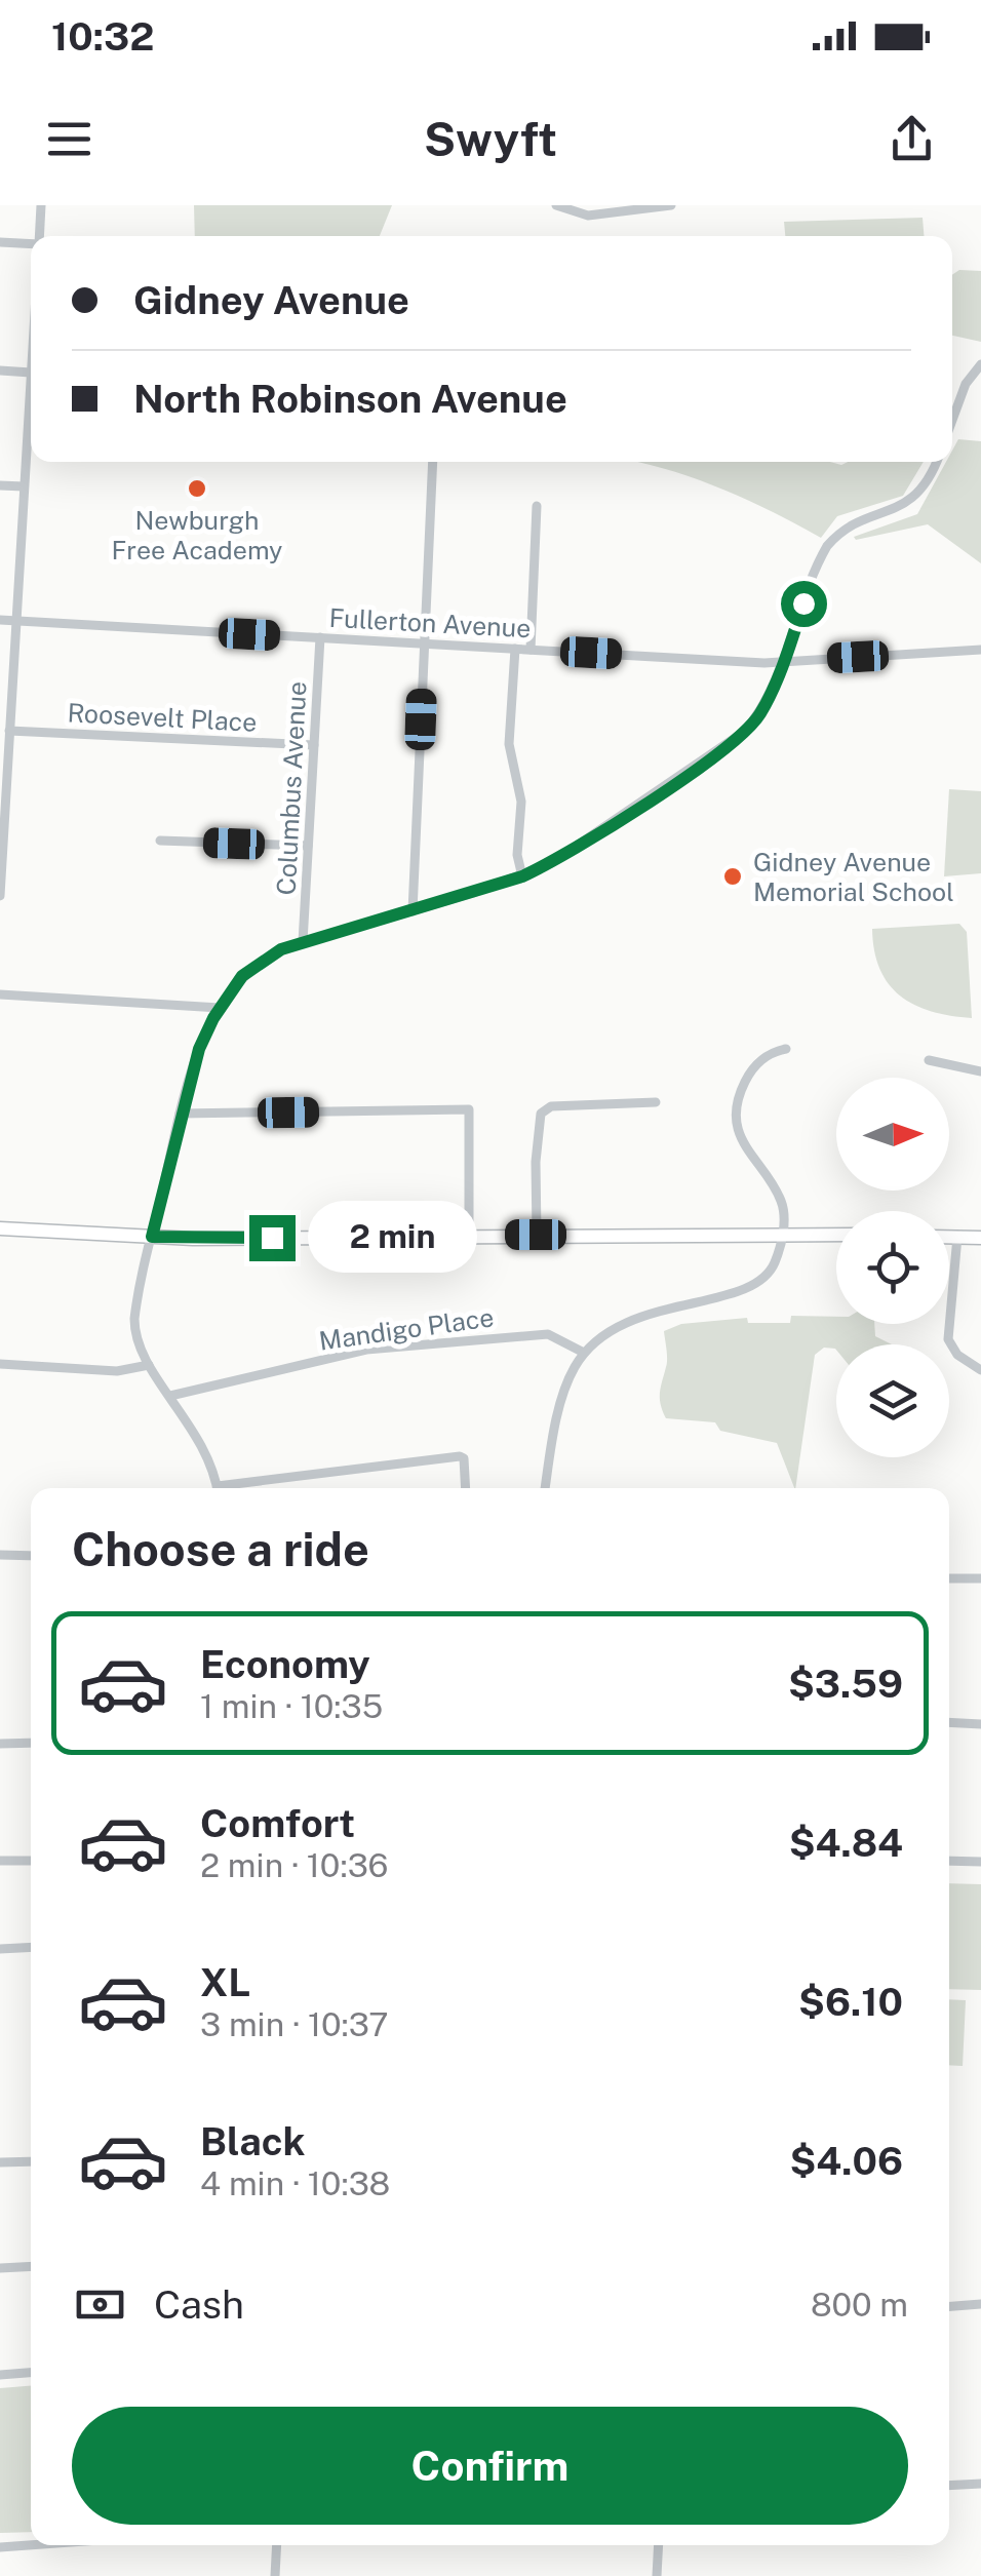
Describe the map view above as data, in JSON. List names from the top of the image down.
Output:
{
  "streets": {
    "street": [
      "Fullerton Avenue",
      "Roosevelt Place",
      "Columbus Avenue",
      "Mandigo Place"
    ]
  },
  "crossings": [
    ["Fullerton Avenue", "Columbus Avenue"],
    ["Roosevelt Place", "Columbus Avenue"]
  ],
  "places": ["Newburgh Free Academy", "Gidney Avenue Memorial School"],
  "north": "right",
  "page": {
    "status": "10:32",
    "header": "Swyft",
    "banner": ["Gidney Avenue", "North Robinson Avenue"],
    "bubble": "2 min",
    "heading": "Choose a ride",
    "list": [
      {
        "name": "Economy",
        "note": "1 min · 10:35",
        "value": "$3.59"
      },
      {
        "name": "Comfort",
        "note": "2 min · 10:36",
        "value": "$4.84"
      },
      {
        "name": "XL",
        "note": "3 min · 10:37",
        "value": "$6.10"
      },
      {
        "name": "Black",
        "note": "4 min · 10:38",
        "value": "$4.06"
      }
    ],
    "pay": ["Cash", "800 m"],
    "buttons": "Confirm"
  }
}
